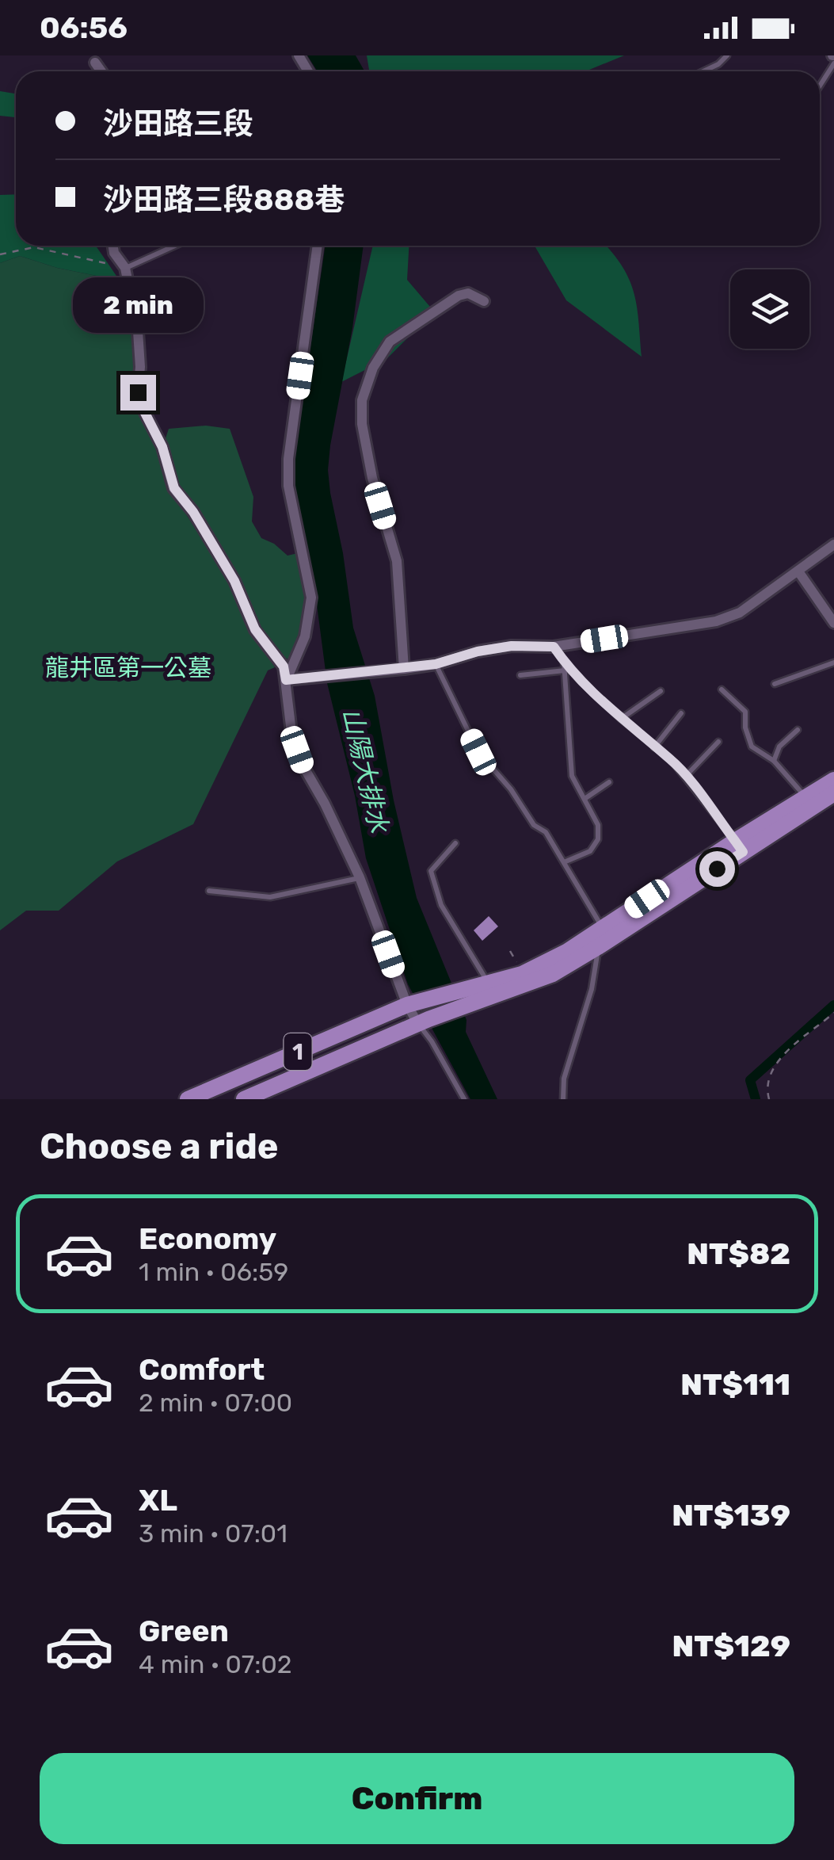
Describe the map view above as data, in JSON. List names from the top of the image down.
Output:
{
  "streets": {
    "main road": ["1"]
  },
  "water": ["山陽大排水"],
  "parks": ["龍井區第一公墓"],
  "page": {
    "status": "06:56",
    "banner": ["沙田路三段", "沙田路三段888巷"],
    "bubble": "2 min",
    "heading": "Choose a ride",
    "list": [
      {
        "name": "Economy",
        "note": "1 min · 06:59",
        "value": "NT$82"
      },
      {
        "name": "Comfort",
        "note": "2 min · 07:00",
        "value": "NT$111"
      },
      {
        "name": "XL",
        "note": "3 min · 07:01",
        "value": "NT$139"
      },
      {
        "name": "Green",
        "note": "4 min · 07:02",
        "value": "NT$129"
      }
    ],
    "buttons": "Confirm"
  }
}
